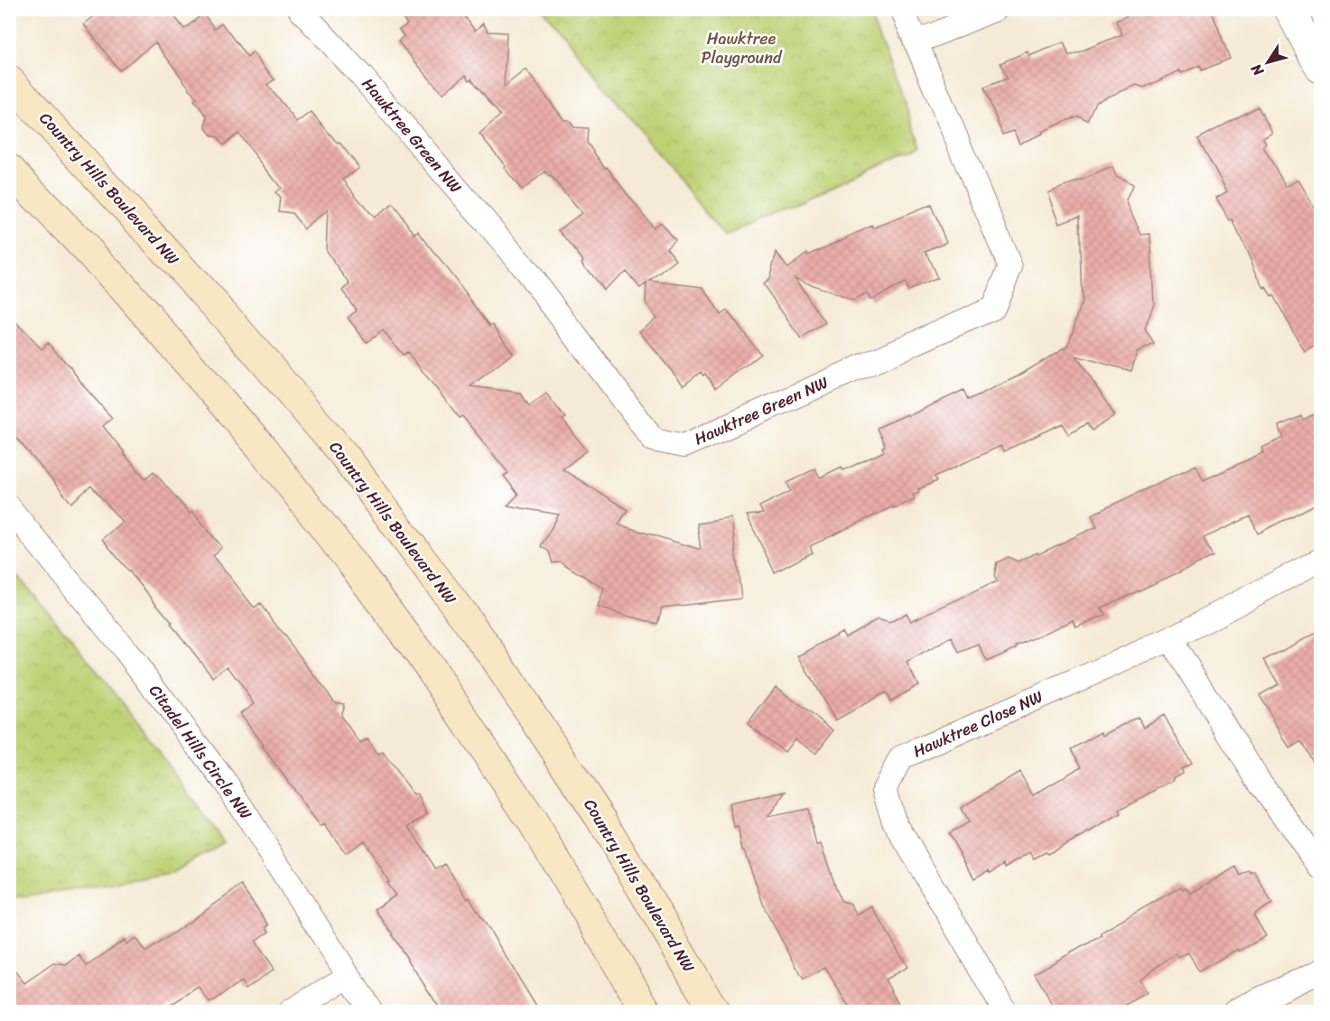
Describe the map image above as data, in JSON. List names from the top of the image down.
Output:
{
  "streets": {
    "main road": ["Country Hills Boulevard NW"],
    "street": ["Hawktree Green NW", "Hawktree Close NW", "Citadel Hills Circle NW"]
  },
  "parks": ["Hawktree Playground"],
  "north": "bottom left"
}
